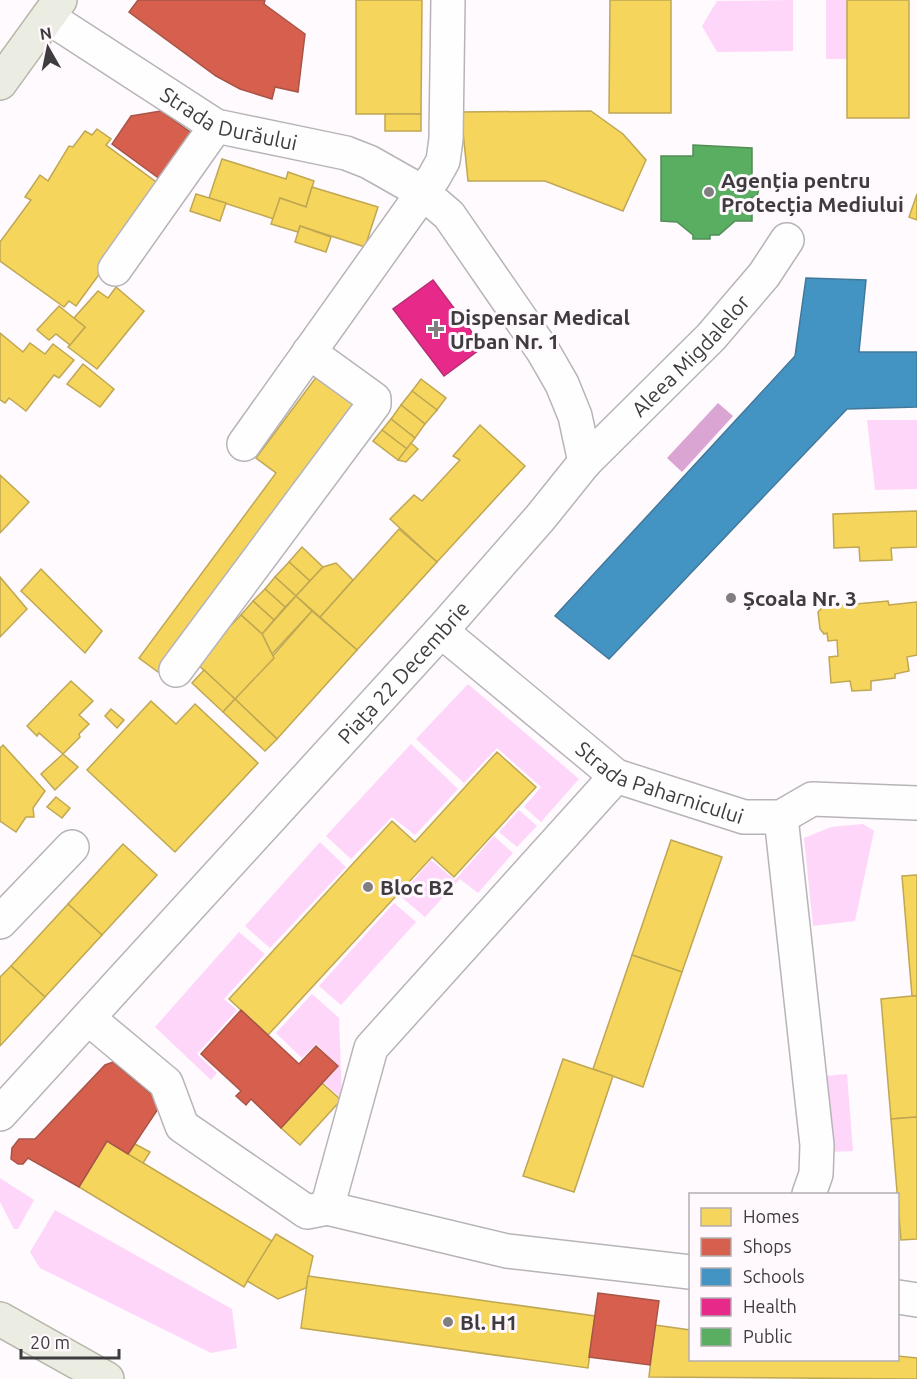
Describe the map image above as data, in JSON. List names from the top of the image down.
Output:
{
  "streets": {
    "street": [
      "Strada Durăului",
      "Aleea Migdalelor",
      "Piața 22 Decembrie",
      "Strada Paharnicului"
    ]
  },
  "crossings": [
    ["Aleea Migdalelor", "Piața 22 Decembrie"],
    ["Piața 22 Decembrie", "Strada Paharnicului"]
  ],
  "places": {
    "other": [
      "Agenția pentru Protecția Mediului",
      "Școala Nr. 3",
      "Bloc B2",
      "Bl. H1"
    ],
    "health": ["Dispensar Medical Urban Nr. 1"]
  },
  "legend": [
    "Homes",
    "Shops",
    "Schools",
    "Health",
    "Public"
  ],
  "scale_bar": "20 m",
  "north": "top"
}
